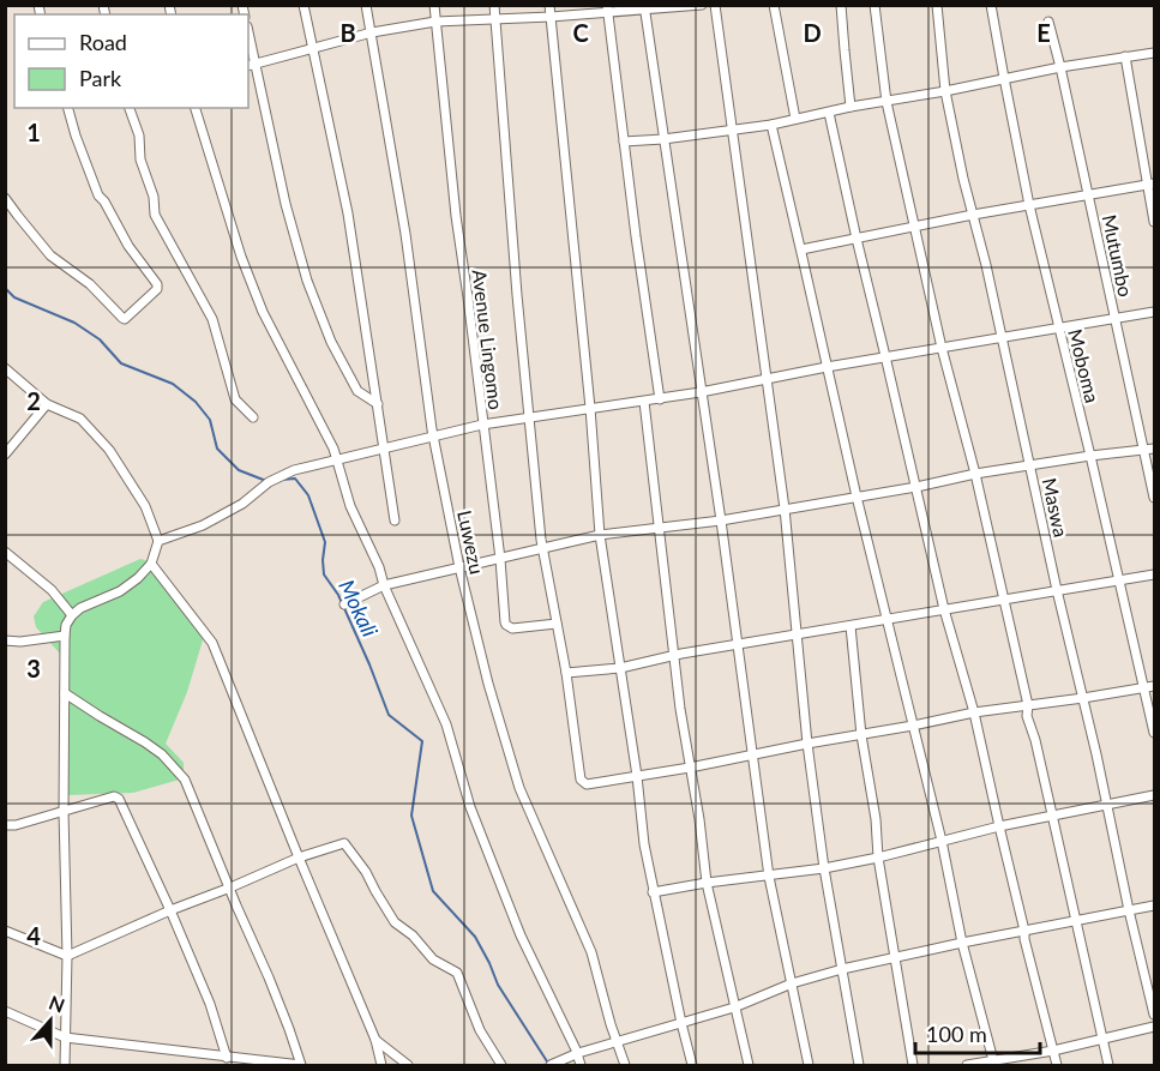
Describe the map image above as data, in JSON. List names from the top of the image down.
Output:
{
  "streets": {
    "street": [
      "Mutumbo",
      "Avenue Lingomo",
      "Moboma",
      "Maswa",
      "Luwezu"
    ]
  },
  "water": ["Mokali"],
  "legend": ["Road", "Park"],
  "scale_bar": "100 m",
  "north": "top",
  "grid": {
    "columns": [
      "B",
      "C",
      "D",
      "E"
    ],
    "rows": [
      "1",
      "2",
      "3",
      "4"
    ]
  }
}
